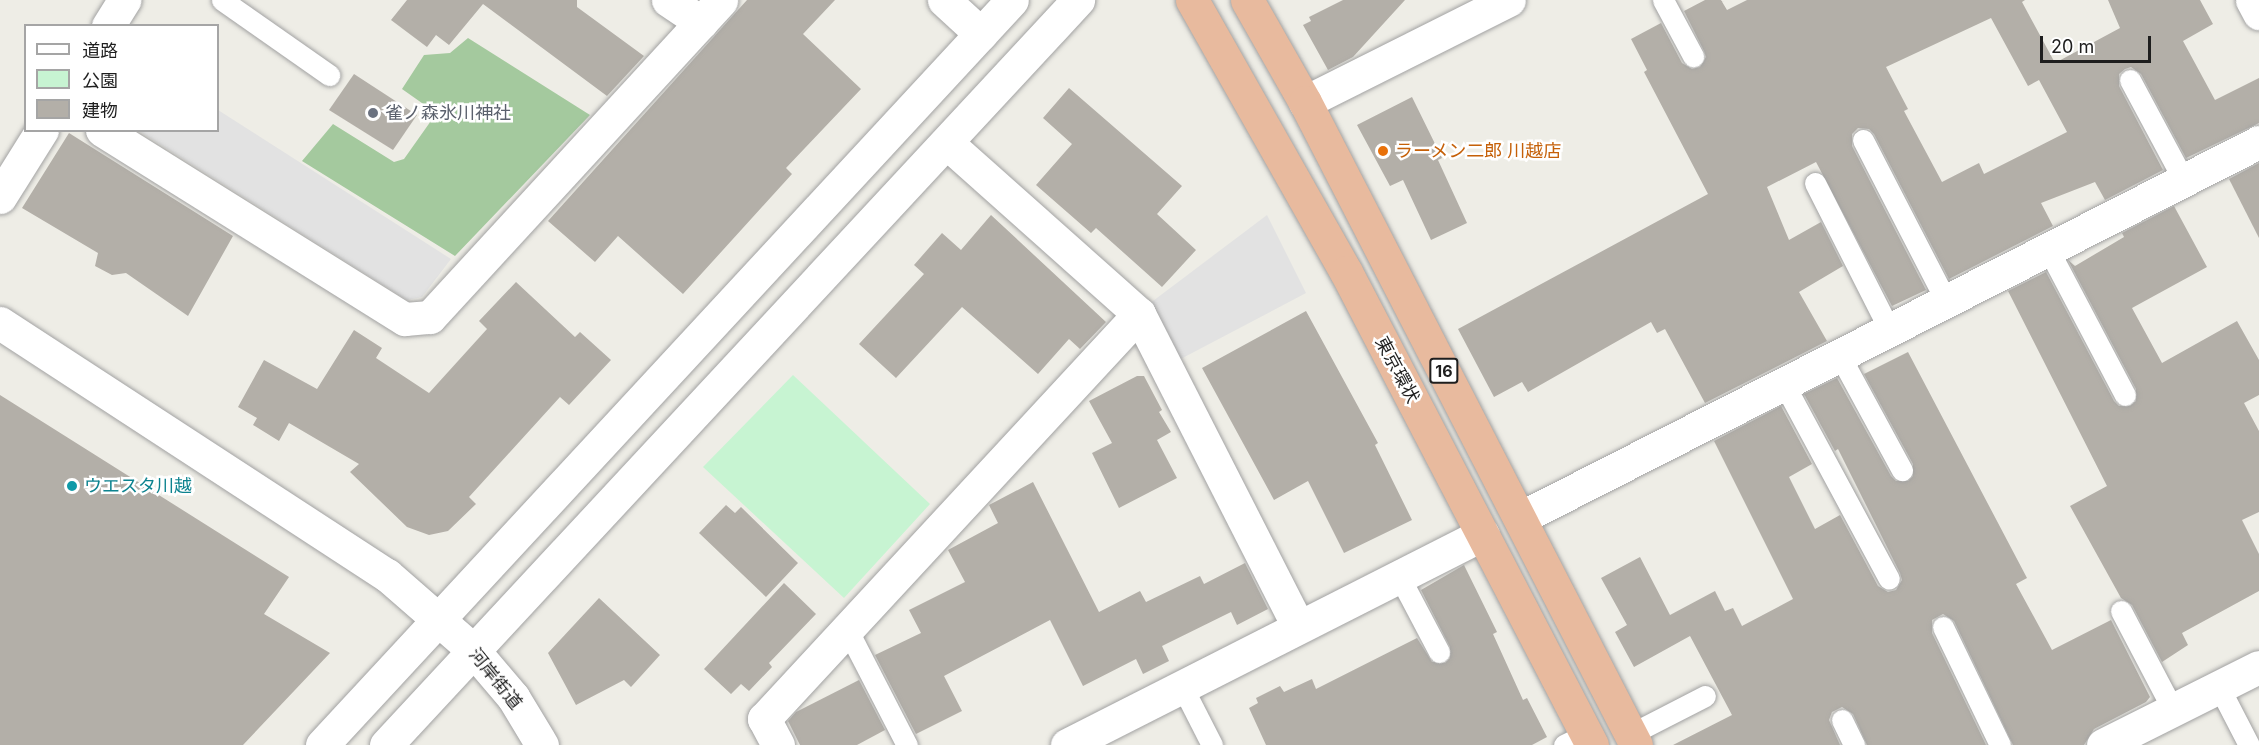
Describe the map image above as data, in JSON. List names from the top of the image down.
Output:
{
  "streets": {
    "highway": ["東京環状", "16"],
    "street": ["河岸街道"]
  },
  "places": ["雀ノ森氷川神社", "ラーメン二郎 川越店", "ウエスタ川越"],
  "legend": ["道路", "公園", "建物"],
  "scale_bar": "20 m"
}
